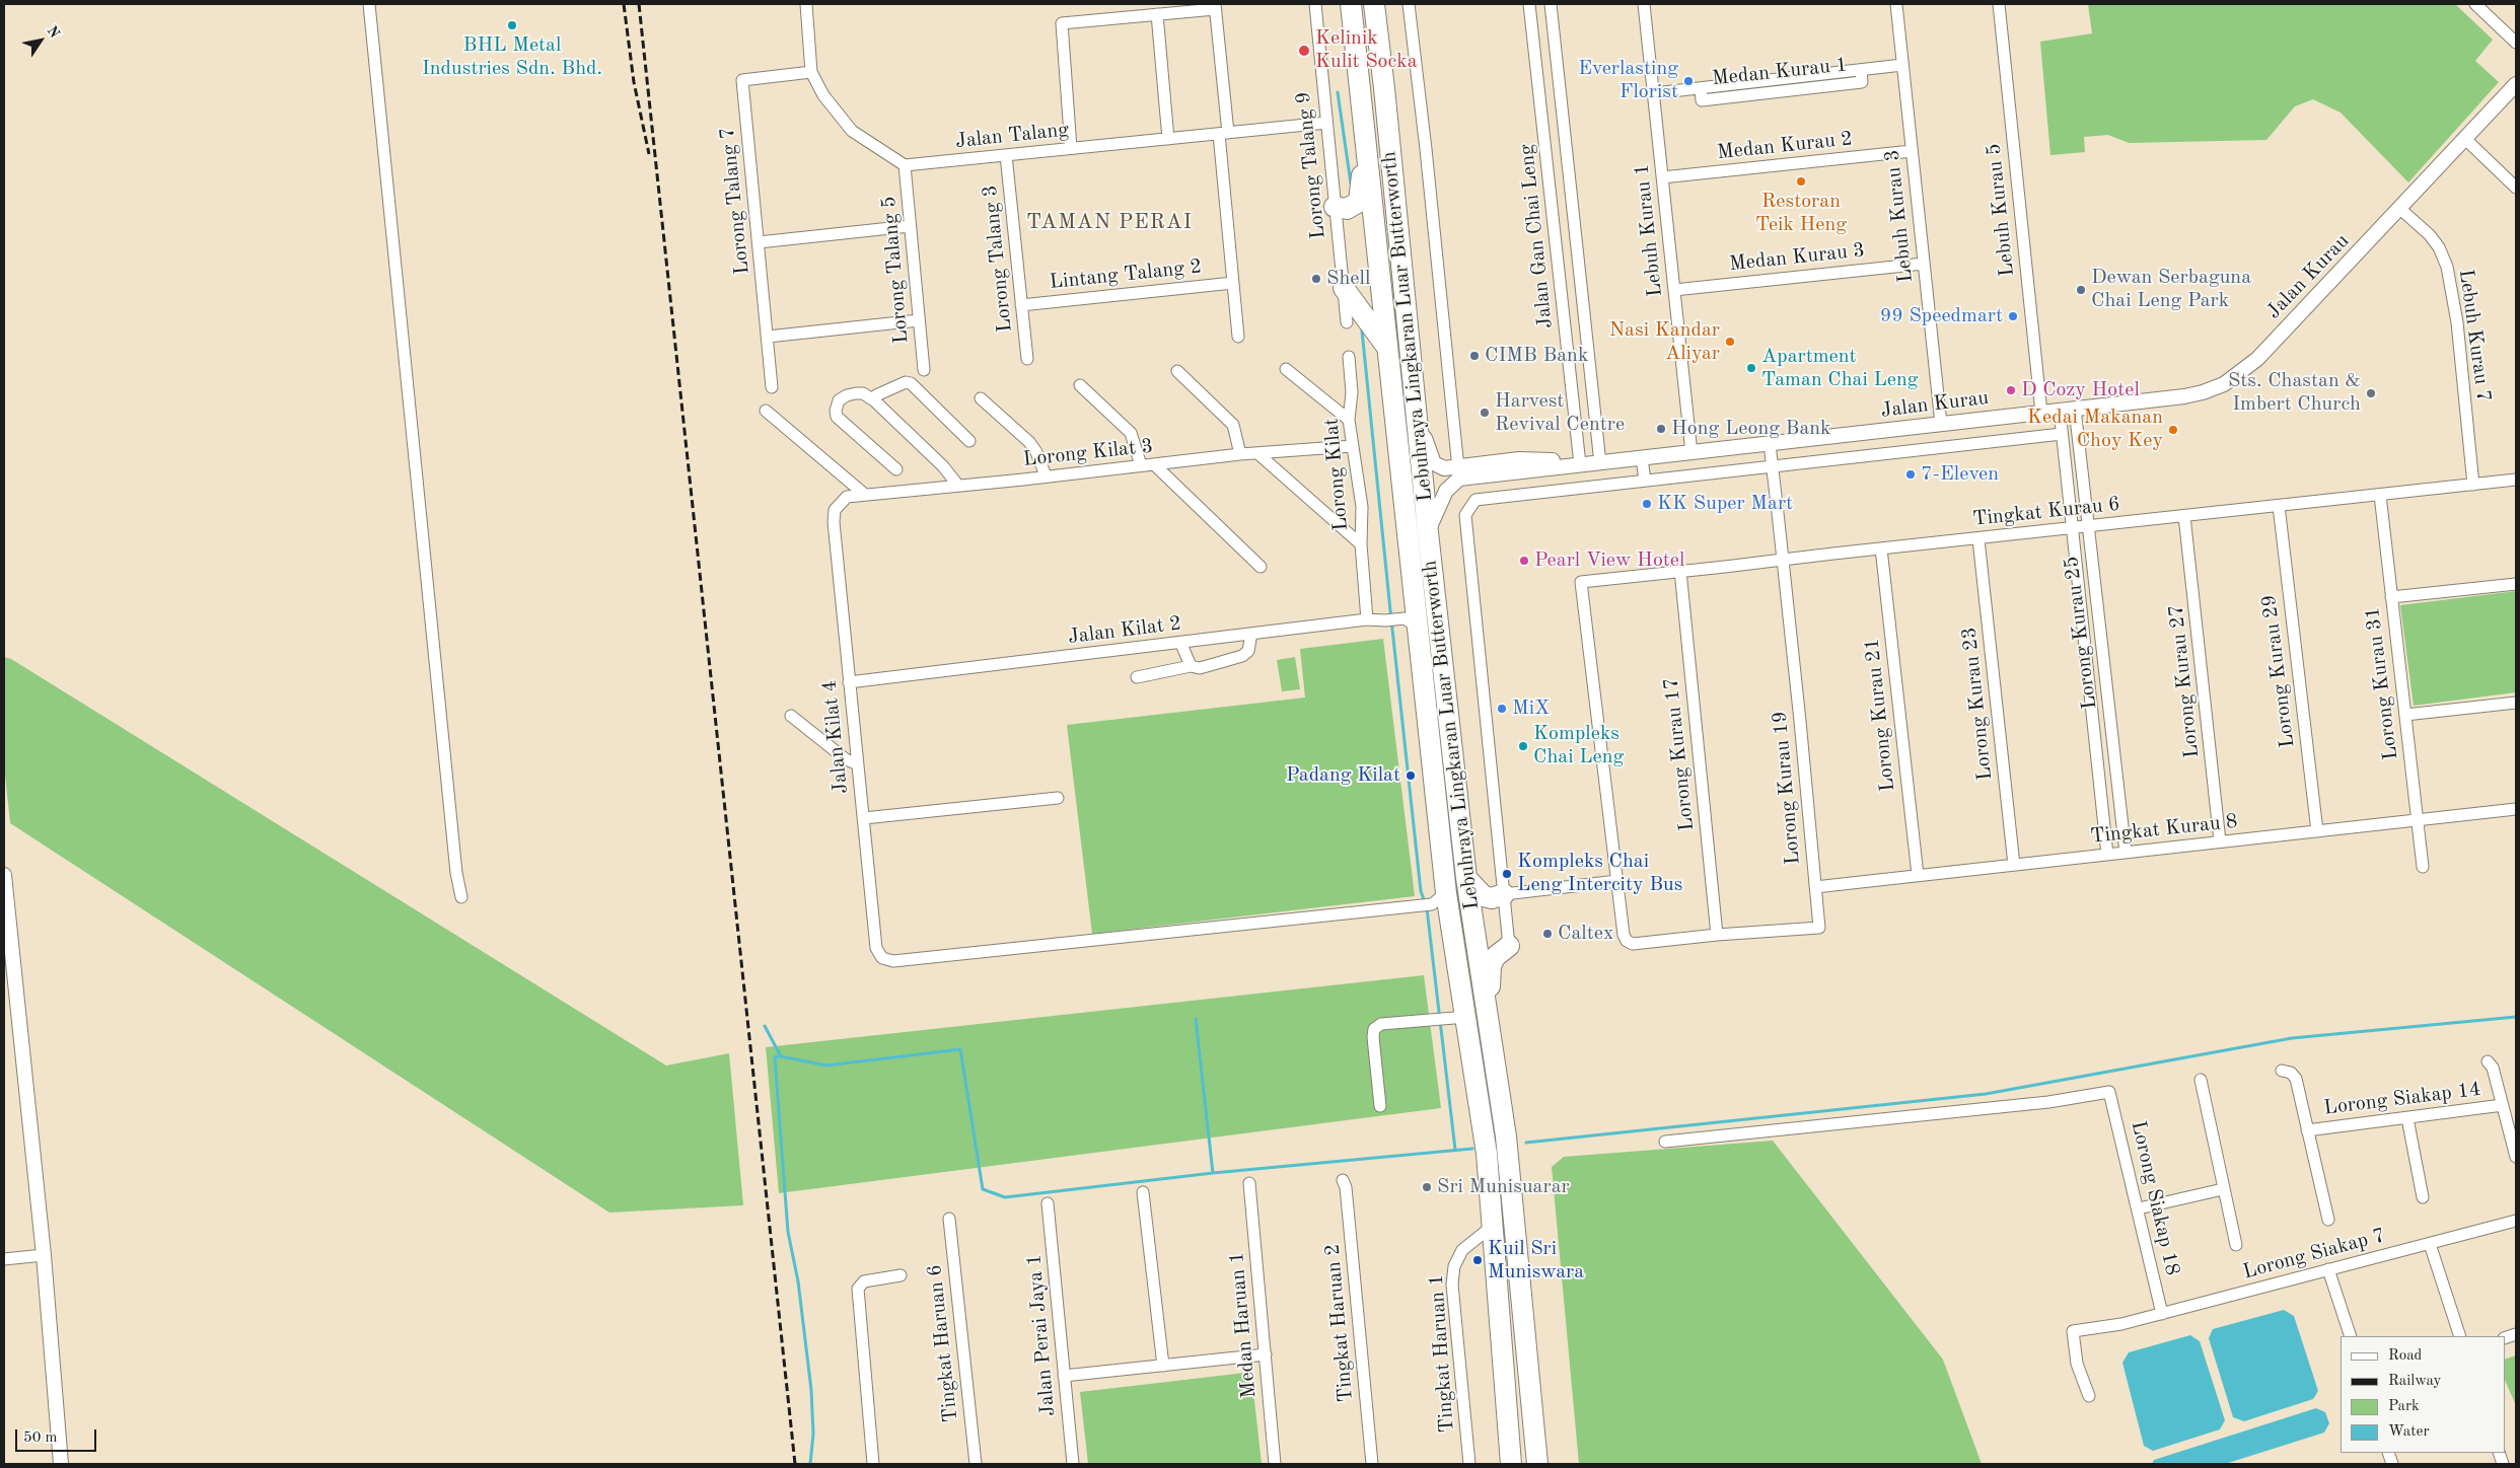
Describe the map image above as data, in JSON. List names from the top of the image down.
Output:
{
  "streets": {
    "highway": ["Lebuhraya Lingkaran Luar Butterworth"],
    "street": [
      "Medan Kurau 1",
      "Jalan Talang",
      "Medan Kurau 2",
      "Lorong Talang 9",
      "Lorong Talang 7",
      "Lebuh Kurau 5",
      "Lebuh Kurau 3",
      "Lebuh Kurau 1",
      "Jalan Gan Chai Leng",
      "Medan Kurau 3",
      "Lorong Talang 3",
      "Lorong Talang 5",
      "Lintang Talang 2",
      "Jalan Kurau",
      "Lebuh Kurau 7",
      "Lorong Kilat 3",
      "Lorong Kilat",
      "Tingkat Kurau 6",
      "Jalan Kilat 2",
      "Lorong Kurau 25",
      "Lorong Kurau 29",
      "Lorong Kurau 27",
      "Lorong Kurau 31",
      "Lorong Kurau 23",
      "Lorong Kurau 21",
      "Jalan Kilat 4",
      "Lorong Kurau 17",
      "Lorong Kurau 19",
      "Tingkat Kurau 8",
      "Lorong Siakap 14",
      "Lorong Siakap 18",
      "Lorong Siakap 7",
      "Tingkat Haruan 2",
      "Medan Haruan 1",
      "Jalan Perai Jaya 1",
      "Tingkat Haruan 6",
      "Tingkat Haruan 1"
    ]
  },
  "crossings": [
    ["Medan Kurau 1", "Lebuh Kurau 3"],
    ["Medan Kurau 1", "Lebuh Kurau 1"],
    ["Jalan Talang", "Lorong Talang 9"],
    ["Jalan Talang", "Lorong Talang 3"],
    ["Jalan Talang", "Lorong Talang 5"],
    ["Medan Kurau 2", "Lebuh Kurau 3"],
    ["Medan Kurau 2", "Lebuh Kurau 1"],
    ["Lebuh Kurau 5", "Jalan Kurau"],
    ["Lebuh Kurau 3", "Medan Kurau 3"],
    ["Lebuh Kurau 3", "Jalan Kurau"],
    ["Lebuh Kurau 1", "Medan Kurau 3"],
    ["Lebuh Kurau 1", "Jalan Kurau"],
    ["Jalan Gan Chai Leng", "Jalan Kurau"],
    ["Lorong Talang 3", "Lintang Talang 2"],
    ["Jalan Kurau", "Lebuhraya Lingkaran Luar Butterworth"],
    ["Jalan Kurau", "Lebuh Kurau 7"],
    ["Jalan Kurau", "Lorong Kurau 25"],
    ["Jalan Kurau", "Lorong Kurau 19"],
    ["Lebuhraya Lingkaran Luar Butterworth", "Jalan Kilat 2"],
    ["Lebuhraya Lingkaran Luar Butterworth", "Jalan Kilat 4"],
    ["Lebuhraya Lingkaran Luar Butterworth", "Tingkat Haruan 1"],
    ["Lebuh Kurau 7", "Tingkat Kurau 6"],
    ["Lorong Kilat 3", "Lorong Kilat"],
    ["Lorong Kilat 3", "Jalan Kilat 4"],
    ["Lorong Kilat", "Jalan Kilat 2"],
    ["Tingkat Kurau 6", "Lorong Kurau 25"],
    ["Tingkat Kurau 6", "Lorong Kurau 29"],
    ["Tingkat Kurau 6", "Lorong Kurau 27"],
    ["Tingkat Kurau 6", "Lorong Kurau 31"],
    ["Tingkat Kurau 6", "Lorong Kurau 23"],
    ["Tingkat Kurau 6", "Lorong Kurau 21"],
    ["Tingkat Kurau 6", "Lorong Kurau 17"],
    ["Tingkat Kurau 6", "Lorong Kurau 19"],
    ["Jalan Kilat 2", "Jalan Kilat 4"],
    ["Lorong Kurau 25", "Tingkat Kurau 8"],
    ["Lorong Kurau 29", "Tingkat Kurau 8"],
    ["Lorong Kurau 27", "Tingkat Kurau 8"],
    ["Lorong Kurau 31", "Tingkat Kurau 8"],
    ["Lorong Kurau 23", "Tingkat Kurau 8"],
    ["Lorong Kurau 21", "Tingkat Kurau 8"],
    ["Lorong Kurau 17", "Lorong Kurau 19"],
    ["Lorong Kurau 19", "Tingkat Kurau 8"],
    ["Lorong Siakap 18", "Lorong Siakap 7"]
  ],
  "districts": ["TAMAN PERAI"],
  "places": [
    "BHL Metal Industries Sdn. Bhd.",
    "Kelinik Kulit Socka",
    "Everlasting Florist",
    "Restoran Teik Heng",
    "Shell",
    "Dewan Serbaguna Chai Leng Park",
    "99 Speedmart",
    "Nasi Kandar Aliyar",
    "CIMB Bank",
    "Apartment Taman Chai Leng",
    "D Cozy Hotel",
    "Sts. Chastan & Imbert Church",
    "Harvest Revival Centre",
    "Hong Leong Bank",
    "Kedai Makanan Choy Key",
    "7-Eleven",
    "KK Super Mart",
    "Pearl View Hotel",
    "MiX",
    "Kompleks Chai Leng",
    "Padang Kilat",
    "Kompleks Chai Leng Intercity Bus",
    "Caltex",
    "Sri Munisuarar",
    "Kuil Sri Muniswara"
  ],
  "legend": [
    "Road",
    "Railway",
    "Park",
    "Water"
  ],
  "scale_bar": "50 m",
  "north": "top right"
}
